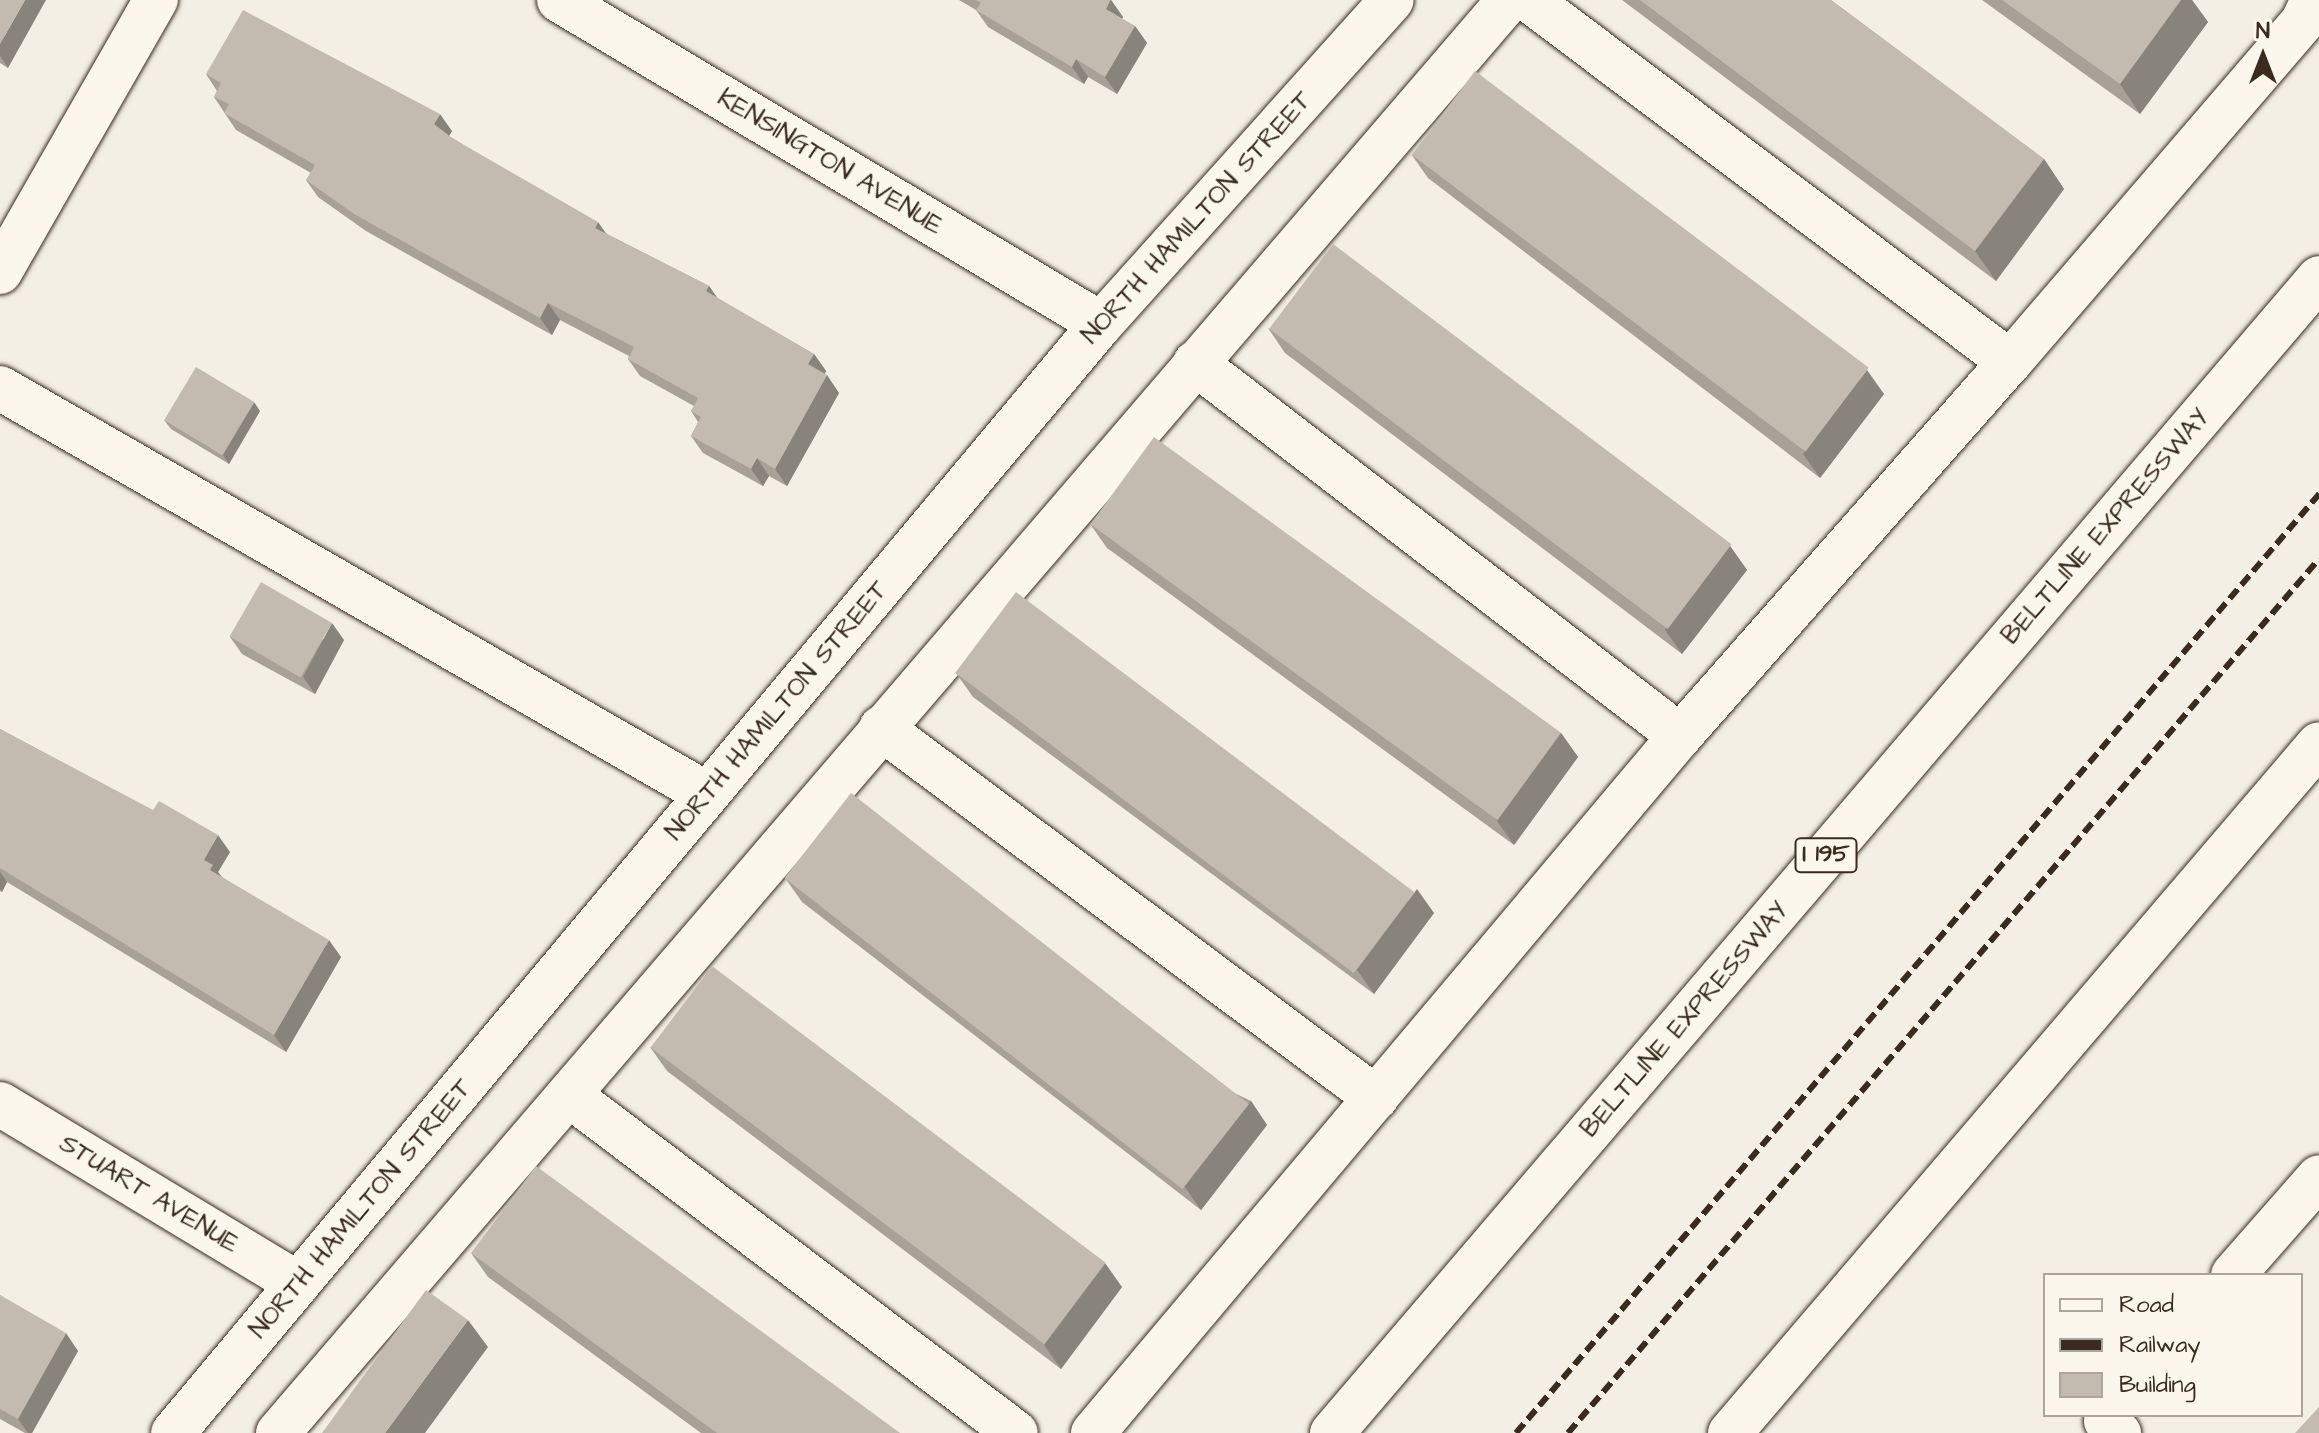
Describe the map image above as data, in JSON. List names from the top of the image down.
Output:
{
  "streets": {
    "main road": [
      "KENSINGTON AVENUE",
      "NORTH HAMILTON STREET",
      "BELTLINE EXPRESSWAY",
      "I 195",
      "STUART AVENUE"
    ]
  },
  "crossings": [
    ["KENSINGTON AVENUE", "NORTH HAMILTON STREET"],
    ["NORTH HAMILTON STREET", "STUART AVENUE"]
  ],
  "legend": ["Road", "Railway", "Building"],
  "north": "top"
}
